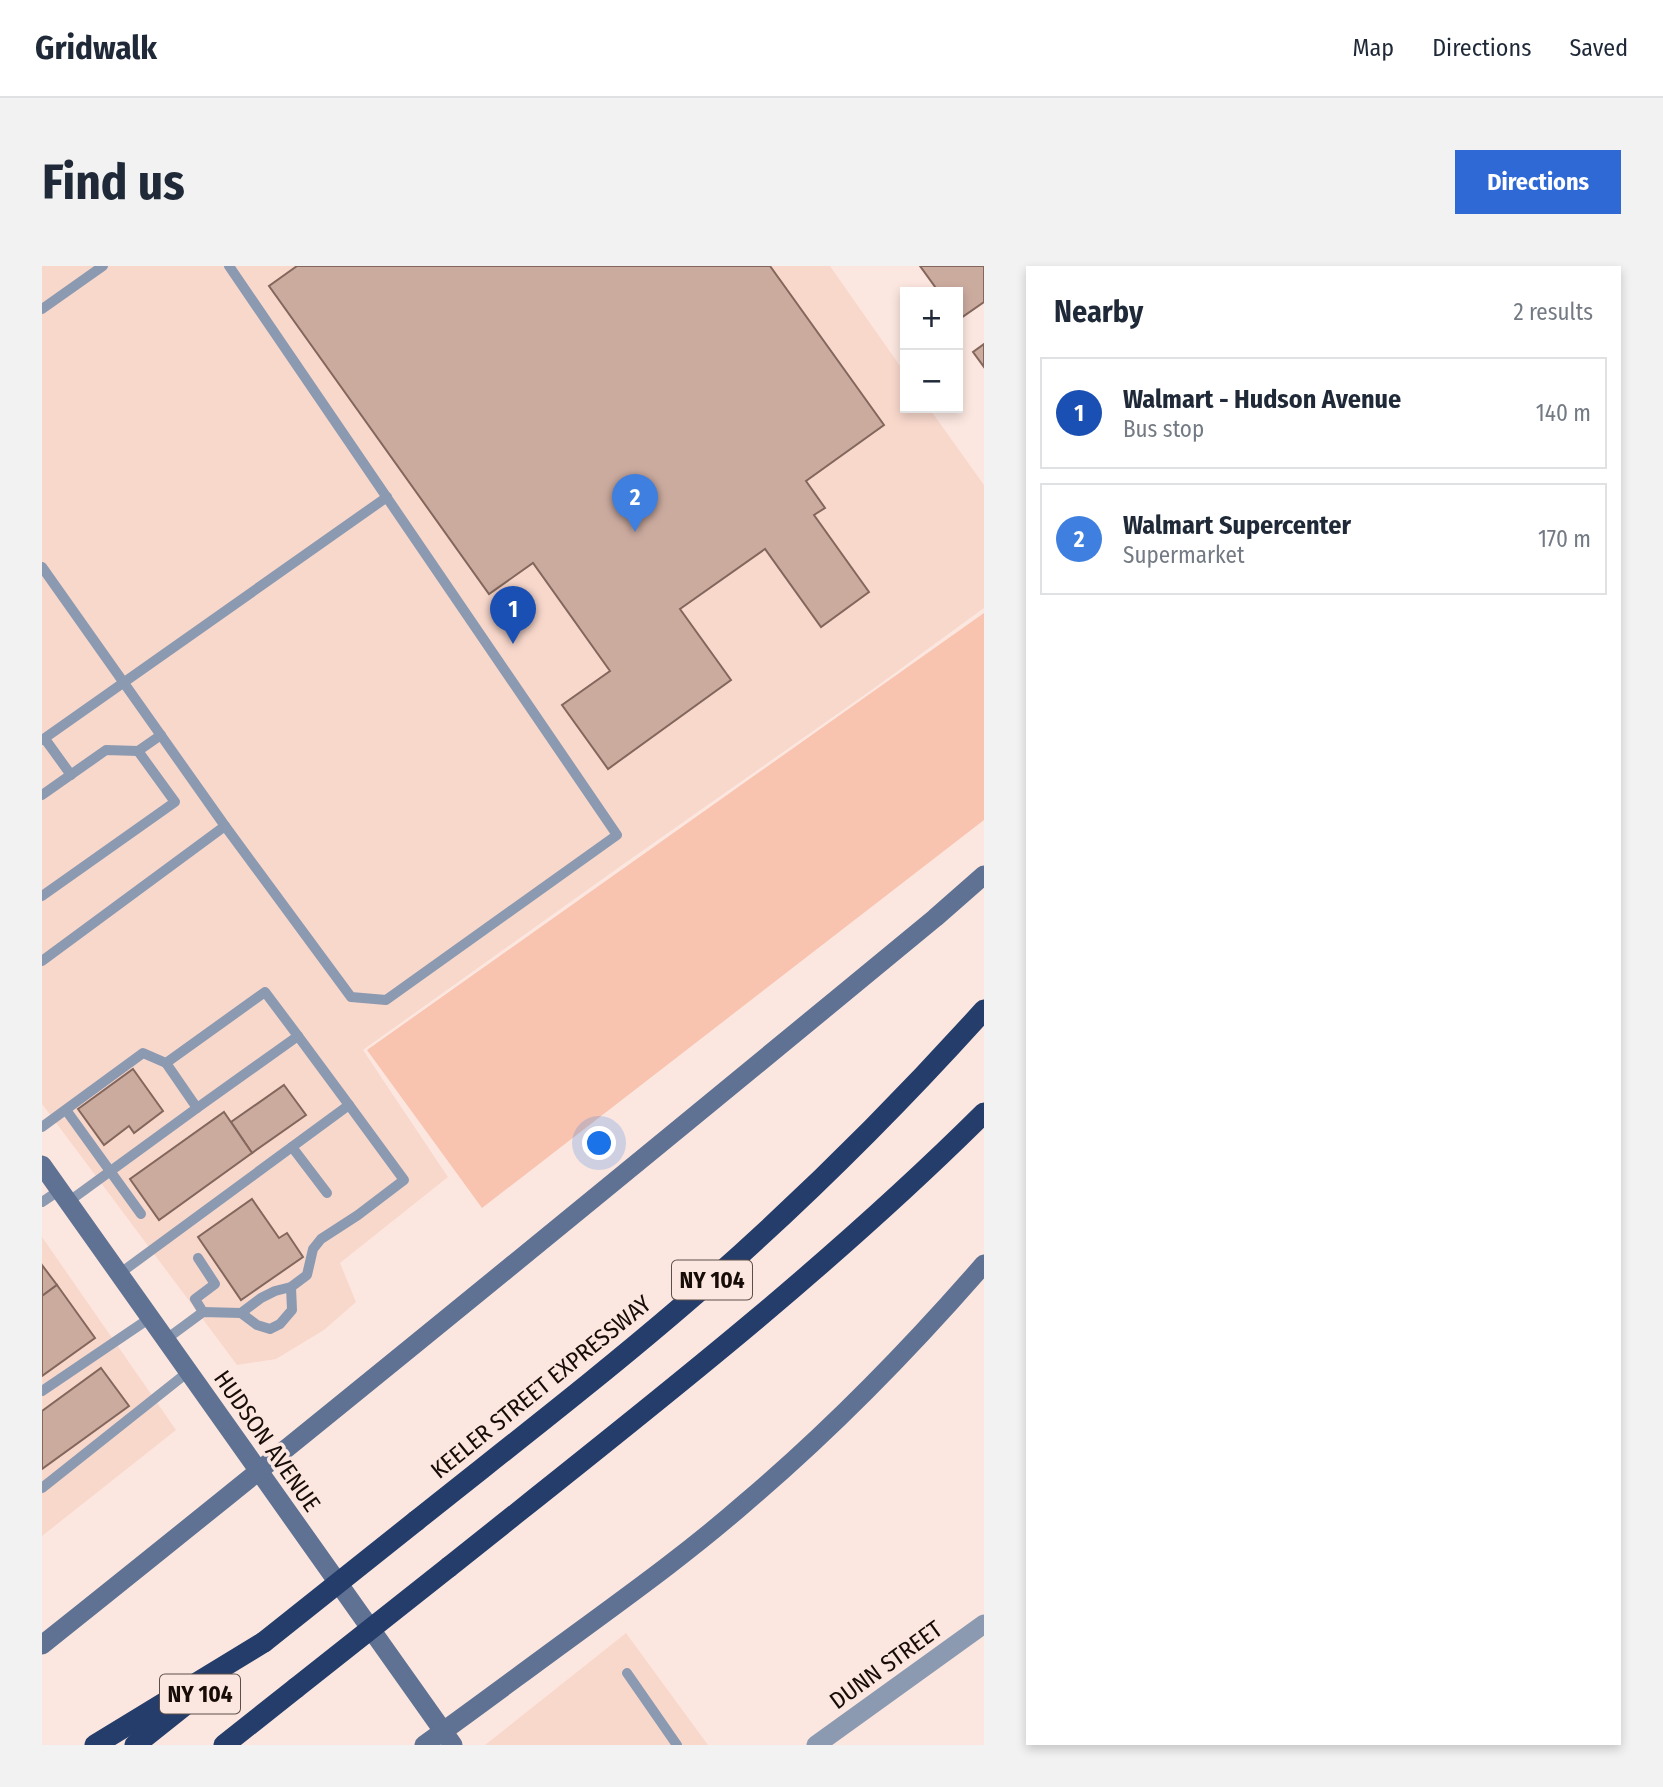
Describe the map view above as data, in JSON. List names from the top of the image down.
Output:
{
  "streets": {
    "highway": ["NY 104", "KEELER STREET EXPRESSWAY"],
    "main road": ["HUDSON AVENUE"],
    "street": ["DUNN STREET"]
  },
  "page": {
    "header": "Gridwalk",
    "nav": ["Map", "Directions", "Saved"],
    "buttons": "Directions",
    "title": "Find us",
    "heading": ["Nearby", "2 results"],
    "map_buttons": ["+", "−"],
    "list": [
      {
        "mark": "1",
        "name": "Walmart - Hudson Avenue",
        "note": "Bus stop",
        "value": "140 m"
      },
      {
        "mark": "2",
        "name": "Walmart Supercenter",
        "note": "Supermarket",
        "value": "170 m"
      }
    ],
    "pins": ["2", "1"]
  }
}
